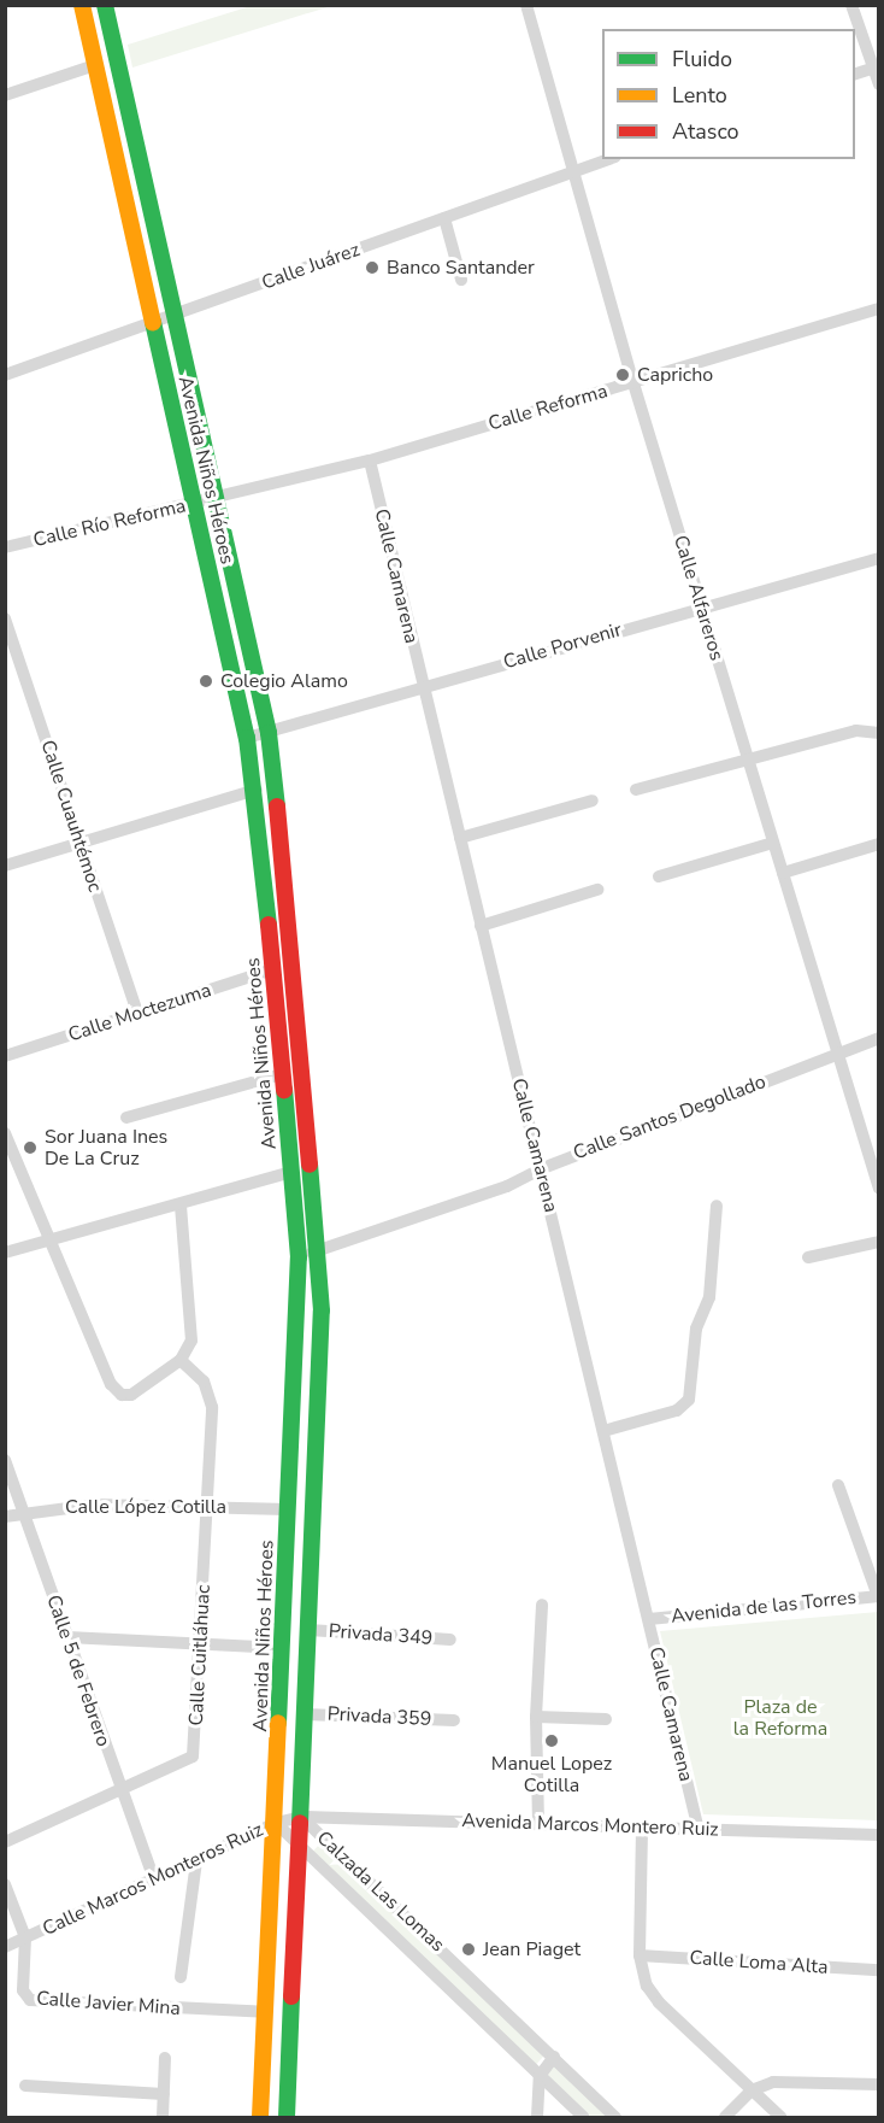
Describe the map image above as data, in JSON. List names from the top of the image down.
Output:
{
  "streets": {
    "main road": ["Avenida Niños Héroes"],
    "street": [
      "Calle Juárez",
      "Calle Reforma",
      "Calle Río Reforma",
      "Calle Camarena",
      "Calle Alfareros",
      "Calle Porvenir",
      "Calle Cuauhtémoc",
      "Calle Moctezuma",
      "Calle Santos Degollado",
      "Calle López Cotilla",
      "Avenida de las Torres",
      "Privada 349",
      "Calle Cuitláhuac",
      "Calle 5 de Febrero",
      "Privada 359",
      "Avenida Marcos Montero Ruiz",
      "Calle Marcos Monteros Ruiz",
      "Calzada Las Lomas",
      "Calle Loma Alta",
      "Calle Javier Mina"
    ]
  },
  "crossings": [
    ["Calle Juárez", "Avenida Niños Héroes"],
    ["Calle Juárez", "Calle Alfareros"],
    ["Calle Reforma", "Avenida Niños Héroes"],
    ["Calle Reforma", "Calle Río Reforma"],
    ["Calle Reforma", "Calle Camarena"],
    ["Calle Reforma", "Calle Alfareros"],
    ["Avenida Niños Héroes", "Calle Río Reforma"],
    ["Avenida Niños Héroes", "Calle Porvenir"],
    ["Avenida Niños Héroes", "Calle Moctezuma"],
    ["Avenida Niños Héroes", "Calle Santos Degollado"],
    ["Avenida Niños Héroes", "Calle López Cotilla"],
    ["Avenida Niños Héroes", "Privada 349"],
    ["Avenida Niños Héroes", "Privada 359"],
    ["Avenida Niños Héroes", "Avenida Marcos Montero Ruiz"],
    ["Avenida Niños Héroes", "Calle Marcos Monteros Ruiz"],
    ["Avenida Niños Héroes", "Calzada Las Lomas"],
    ["Avenida Niños Héroes", "Calle Javier Mina"],
    ["Calle Camarena", "Calle Porvenir"],
    ["Calle Camarena", "Calle Santos Degollado"],
    ["Calle Camarena", "Avenida de las Torres"],
    ["Calle Camarena", "Avenida Marcos Montero Ruiz"],
    ["Calle Alfareros", "Calle Porvenir"],
    ["Calle Alfareros", "Calle Santos Degollado"],
    ["Calle Cuauhtémoc", "Calle Moctezuma"],
    ["Calle López Cotilla", "Calle Cuitláhuac"],
    ["Calle López Cotilla", "Calle 5 de Febrero"],
    ["Calle Cuitláhuac", "Calle 5 de Febrero"],
    ["Calle 5 de Febrero", "Calle Marcos Monteros Ruiz"],
    ["Avenida Marcos Montero Ruiz", "Calle Marcos Monteros Ruiz"],
    ["Avenida Marcos Montero Ruiz", "Calzada Las Lomas"],
    ["Calle Marcos Monteros Ruiz", "Calzada Las Lomas"],
    ["Calle Marcos Monteros Ruiz", "Calle Javier Mina"]
  ],
  "parks": ["Plaza de la Reforma"],
  "places": [
    "Banco Santander",
    "Capricho",
    "Colegio Alamo",
    "Sor Juana Ines De La Cruz",
    "Manuel Lopez Cotilla",
    "Jean Piaget"
  ],
  "legend": ["Fluido", "Lento", "Atasco"]
}
